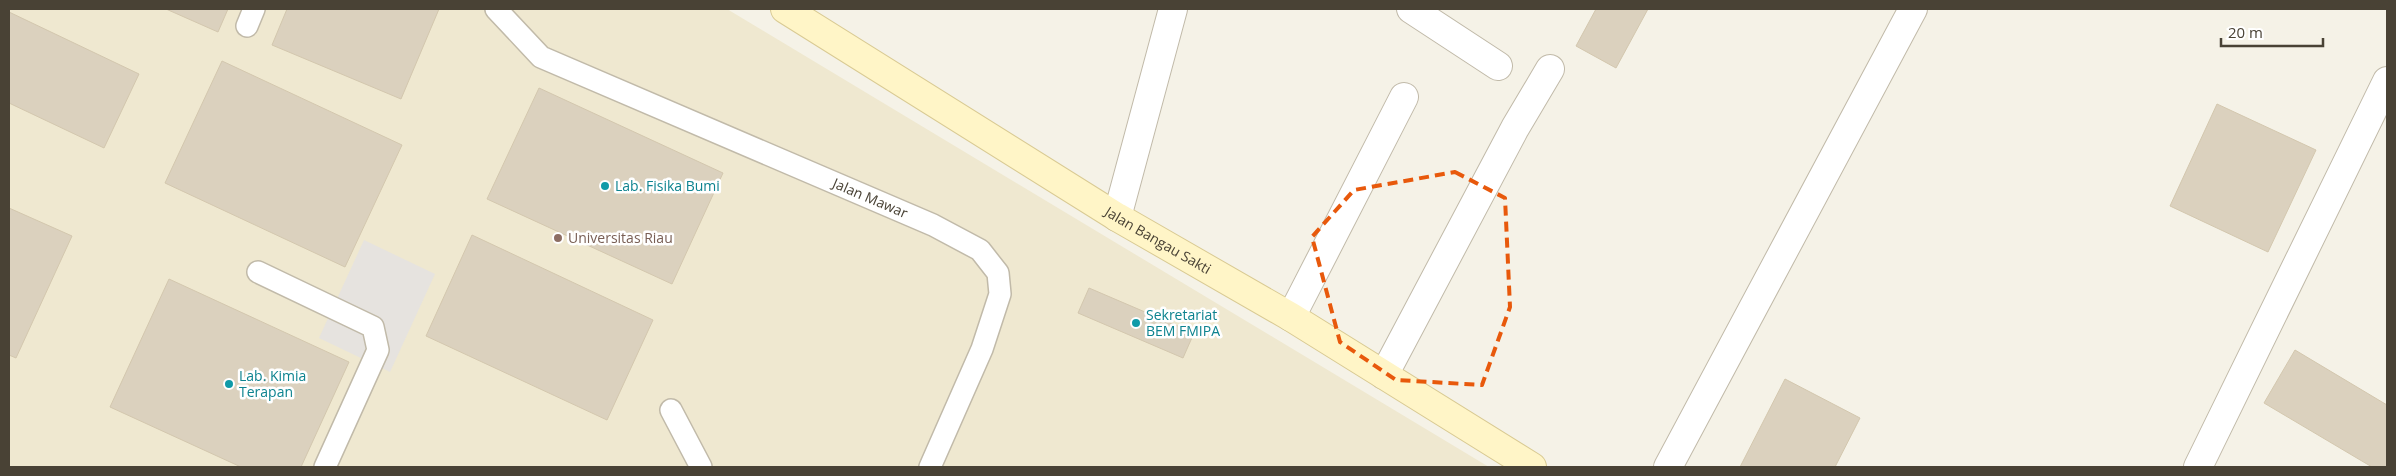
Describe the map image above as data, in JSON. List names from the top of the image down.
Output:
{
  "streets": {
    "street": ["Jalan Bangau Sakti"],
    "lane": ["Jalan Mawar"]
  },
  "places": [
    "Lab. Fisika Bumi",
    "Universitas Riau",
    "Sekretariat BEM FMIPA",
    "Lab. Kimia Terapan"
  ],
  "scale_bar": "20 m"
}
